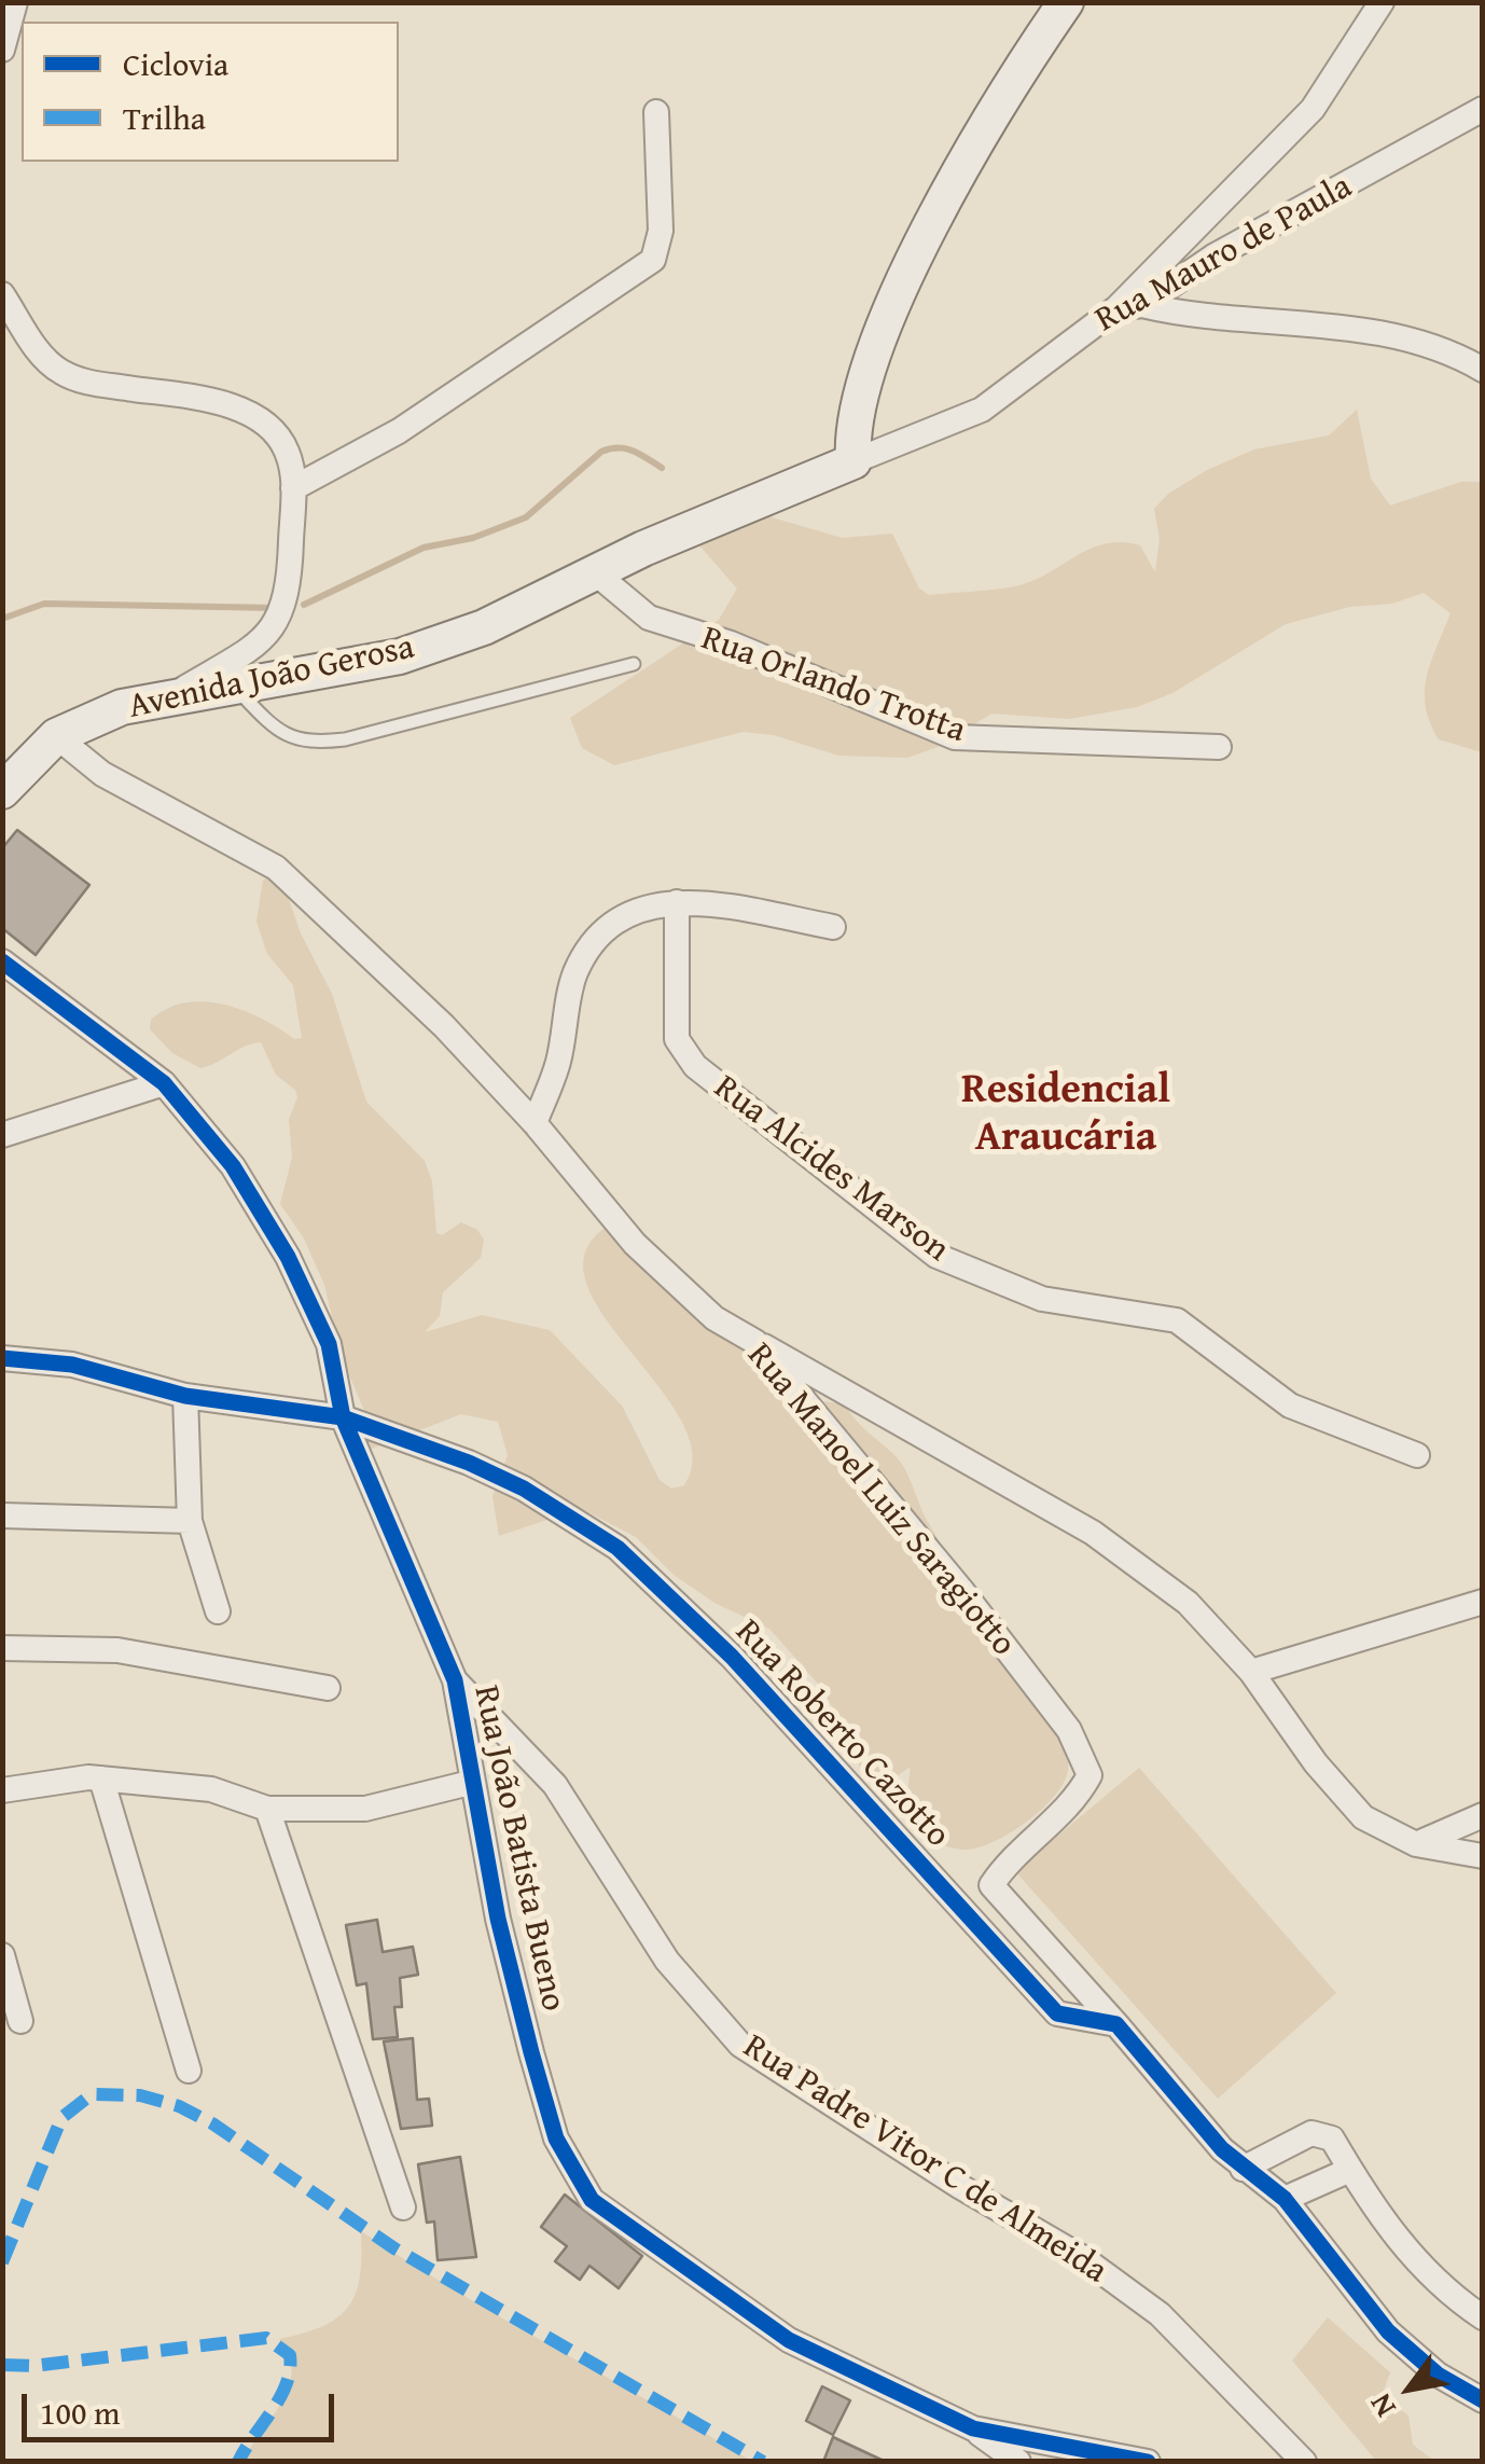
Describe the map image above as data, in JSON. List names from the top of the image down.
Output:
{
  "streets": {
    "main road": ["Avenida João Gerosa"],
    "street": [
      "Rua Mauro de Paula",
      "Rua Orlando Trotta",
      "Rua Alcides Marson",
      "Rua Manoel Luiz Saragiotto",
      "Rua Roberto Cazotto",
      "Rua João Batista Bueno",
      "Rua Padre Vitor C de Almeida"
    ]
  },
  "crossings": [
    ["Rua Mauro de Paula", "Avenida João Gerosa"],
    ["Avenida João Gerosa", "Rua Orlando Trotta"],
    ["Avenida João Gerosa", "Rua Manoel Luiz Saragiotto"],
    ["Rua Roberto Cazotto", "Rua João Batista Bueno"],
    ["Rua João Batista Bueno", "Rua Padre Vitor C de Almeida"]
  ],
  "districts": ["Residencial Araucária"],
  "legend": ["Ciclovia", "Trilha"],
  "scale_bar": "100 m",
  "north": "bottom left"
}
